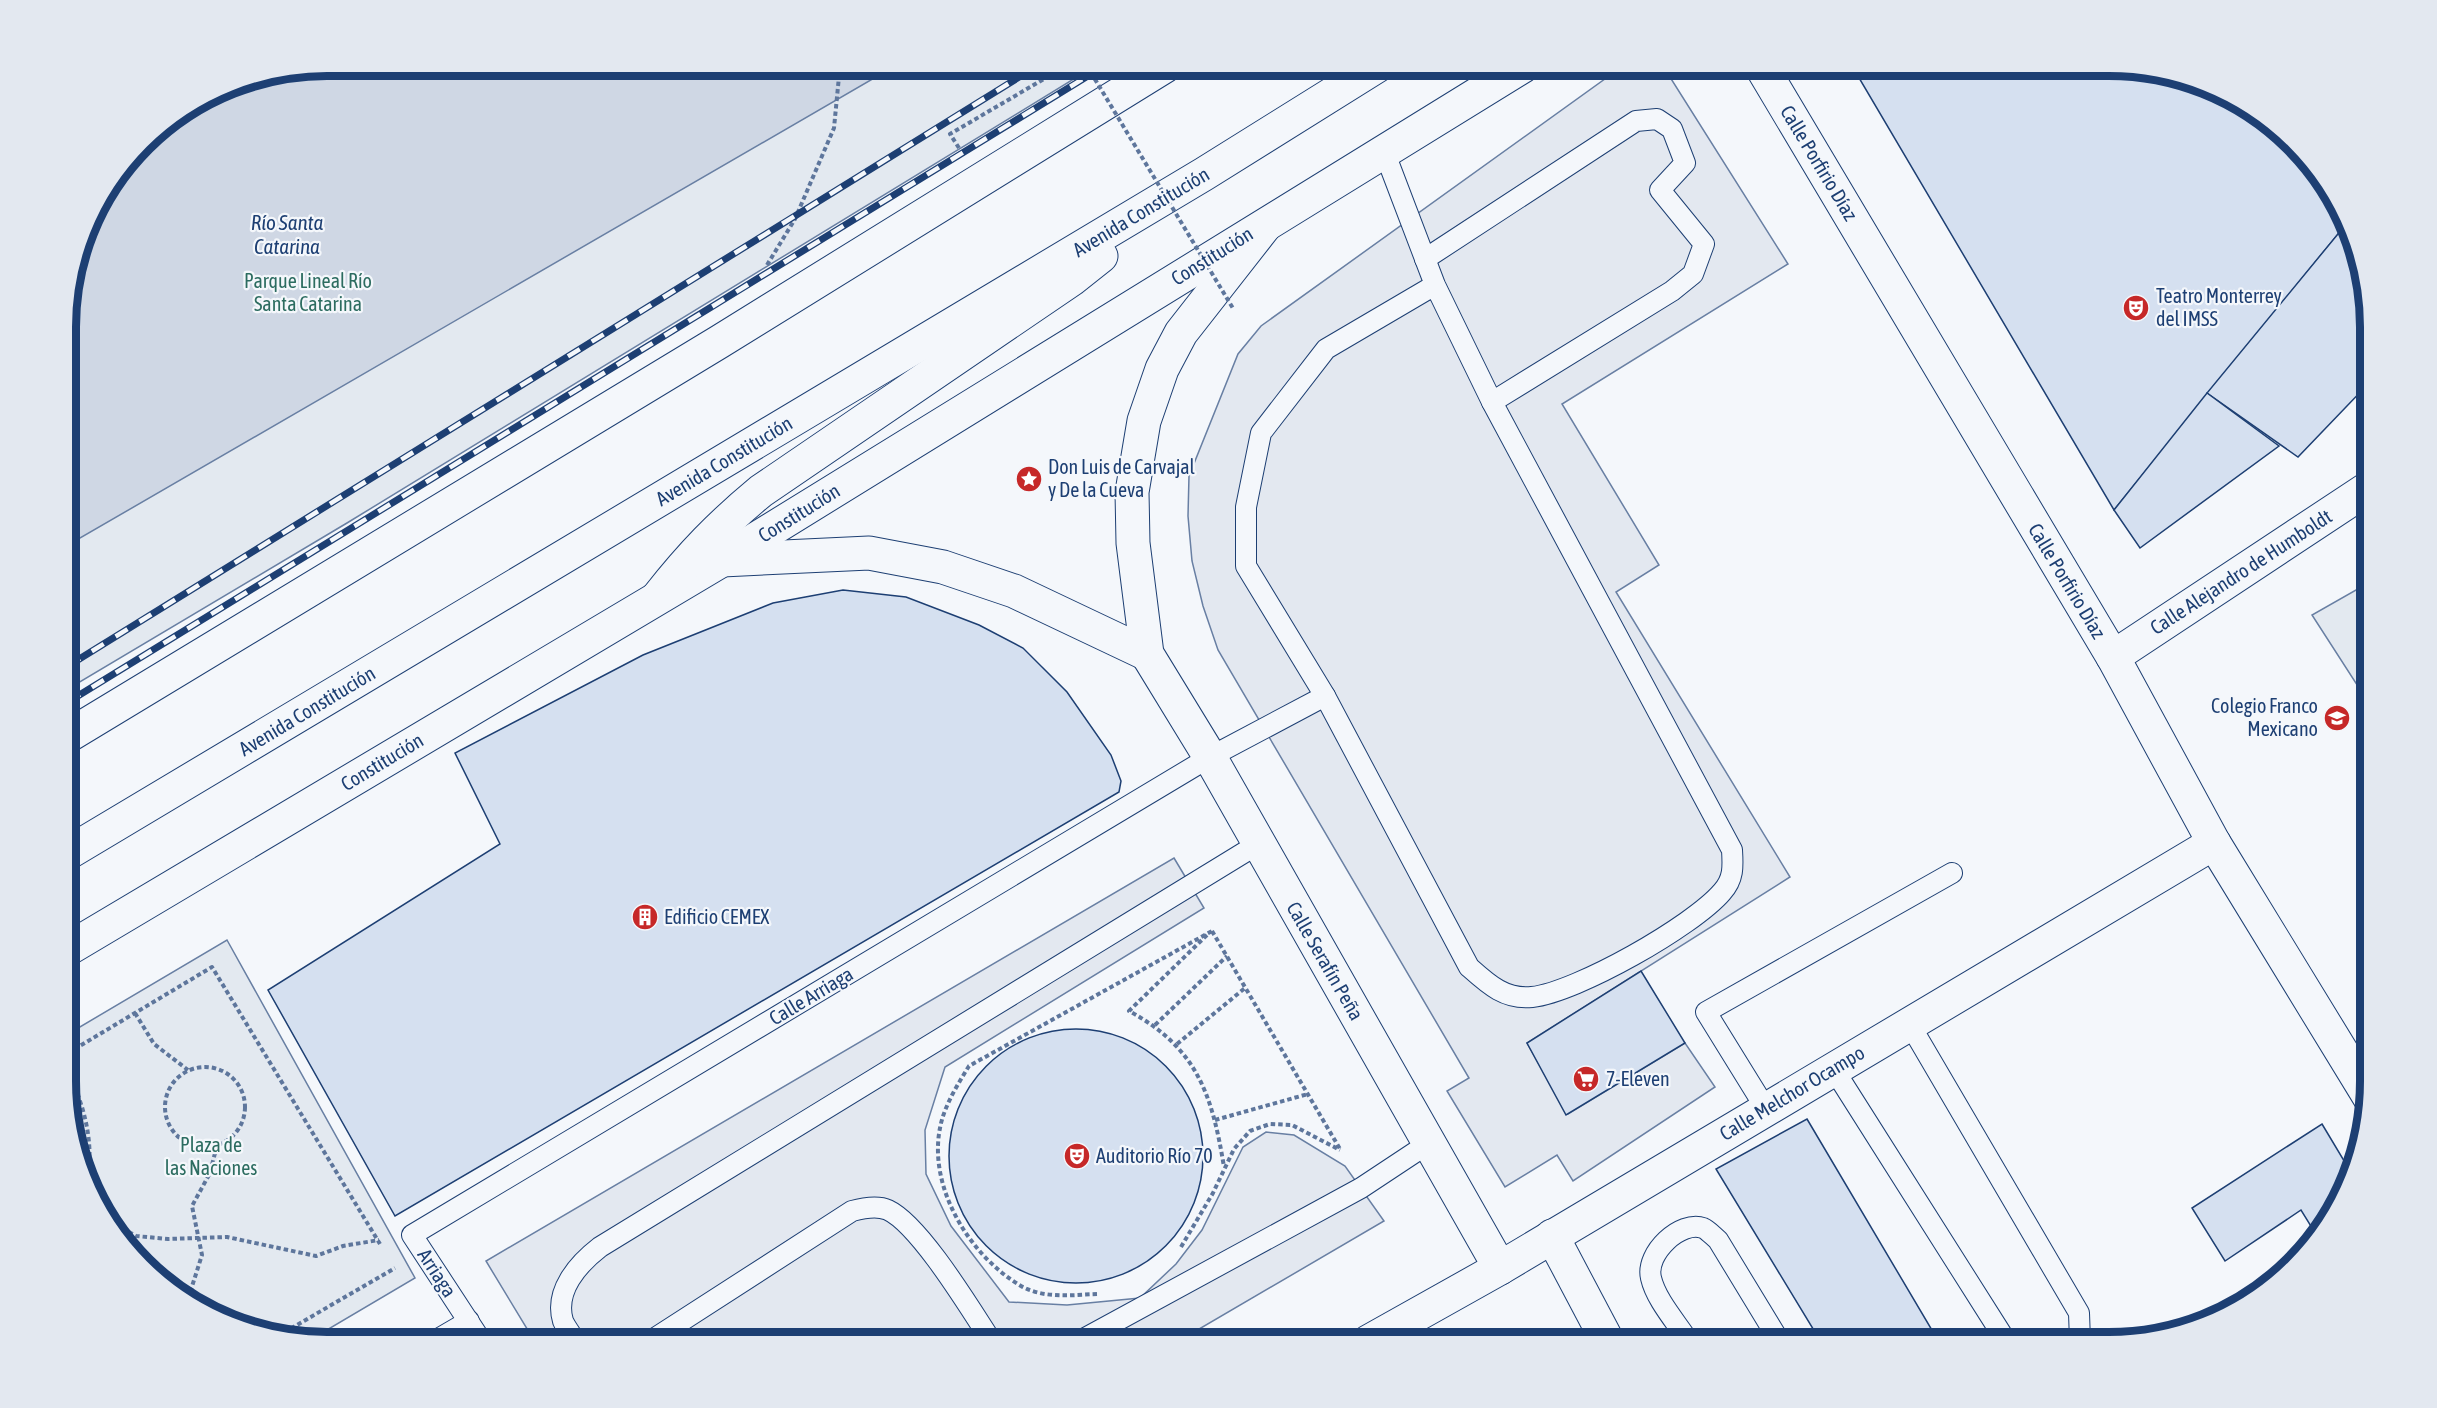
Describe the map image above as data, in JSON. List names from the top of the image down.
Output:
{
  "streets": {
    "main road": [
      "Calle Porfirio Díaz",
      "Avenida Constitución",
      "Constitución",
      "Calle Alejandro de Humboldt",
      "Calle Serafín Peña",
      "Calle Melchor Ocampo"
    ],
    "lane": ["Calle Arriaga", "Arriaga"]
  },
  "crossings": [
    ["Calle Porfirio Díaz", "Calle Alejandro de Humboldt"],
    ["Calle Porfirio Díaz", "Calle Melchor Ocampo"],
    ["Constitución", "Calle Serafín Peña"],
    ["Calle Serafín Peña", "Calle Arriaga"],
    ["Calle Serafín Peña", "Calle Melchor Ocampo"],
    ["Calle Arriaga", "Arriaga"]
  ],
  "water": ["Río Santa Catarina"],
  "parks": ["Parque Lineal Río Santa Catarina", "Plaza de las Naciones"],
  "places": {
    "theatre": ["Teatro Monterrey del IMSS", "Auditorio Río 70"],
    "place": ["Don Luis de Carvajal y De la Cueva"],
    "school or university": ["Colegio Franco Mexicano"],
    "building": ["Edificio CEMEX"],
    "supermarket": ["7-Eleven"]
  }
}
